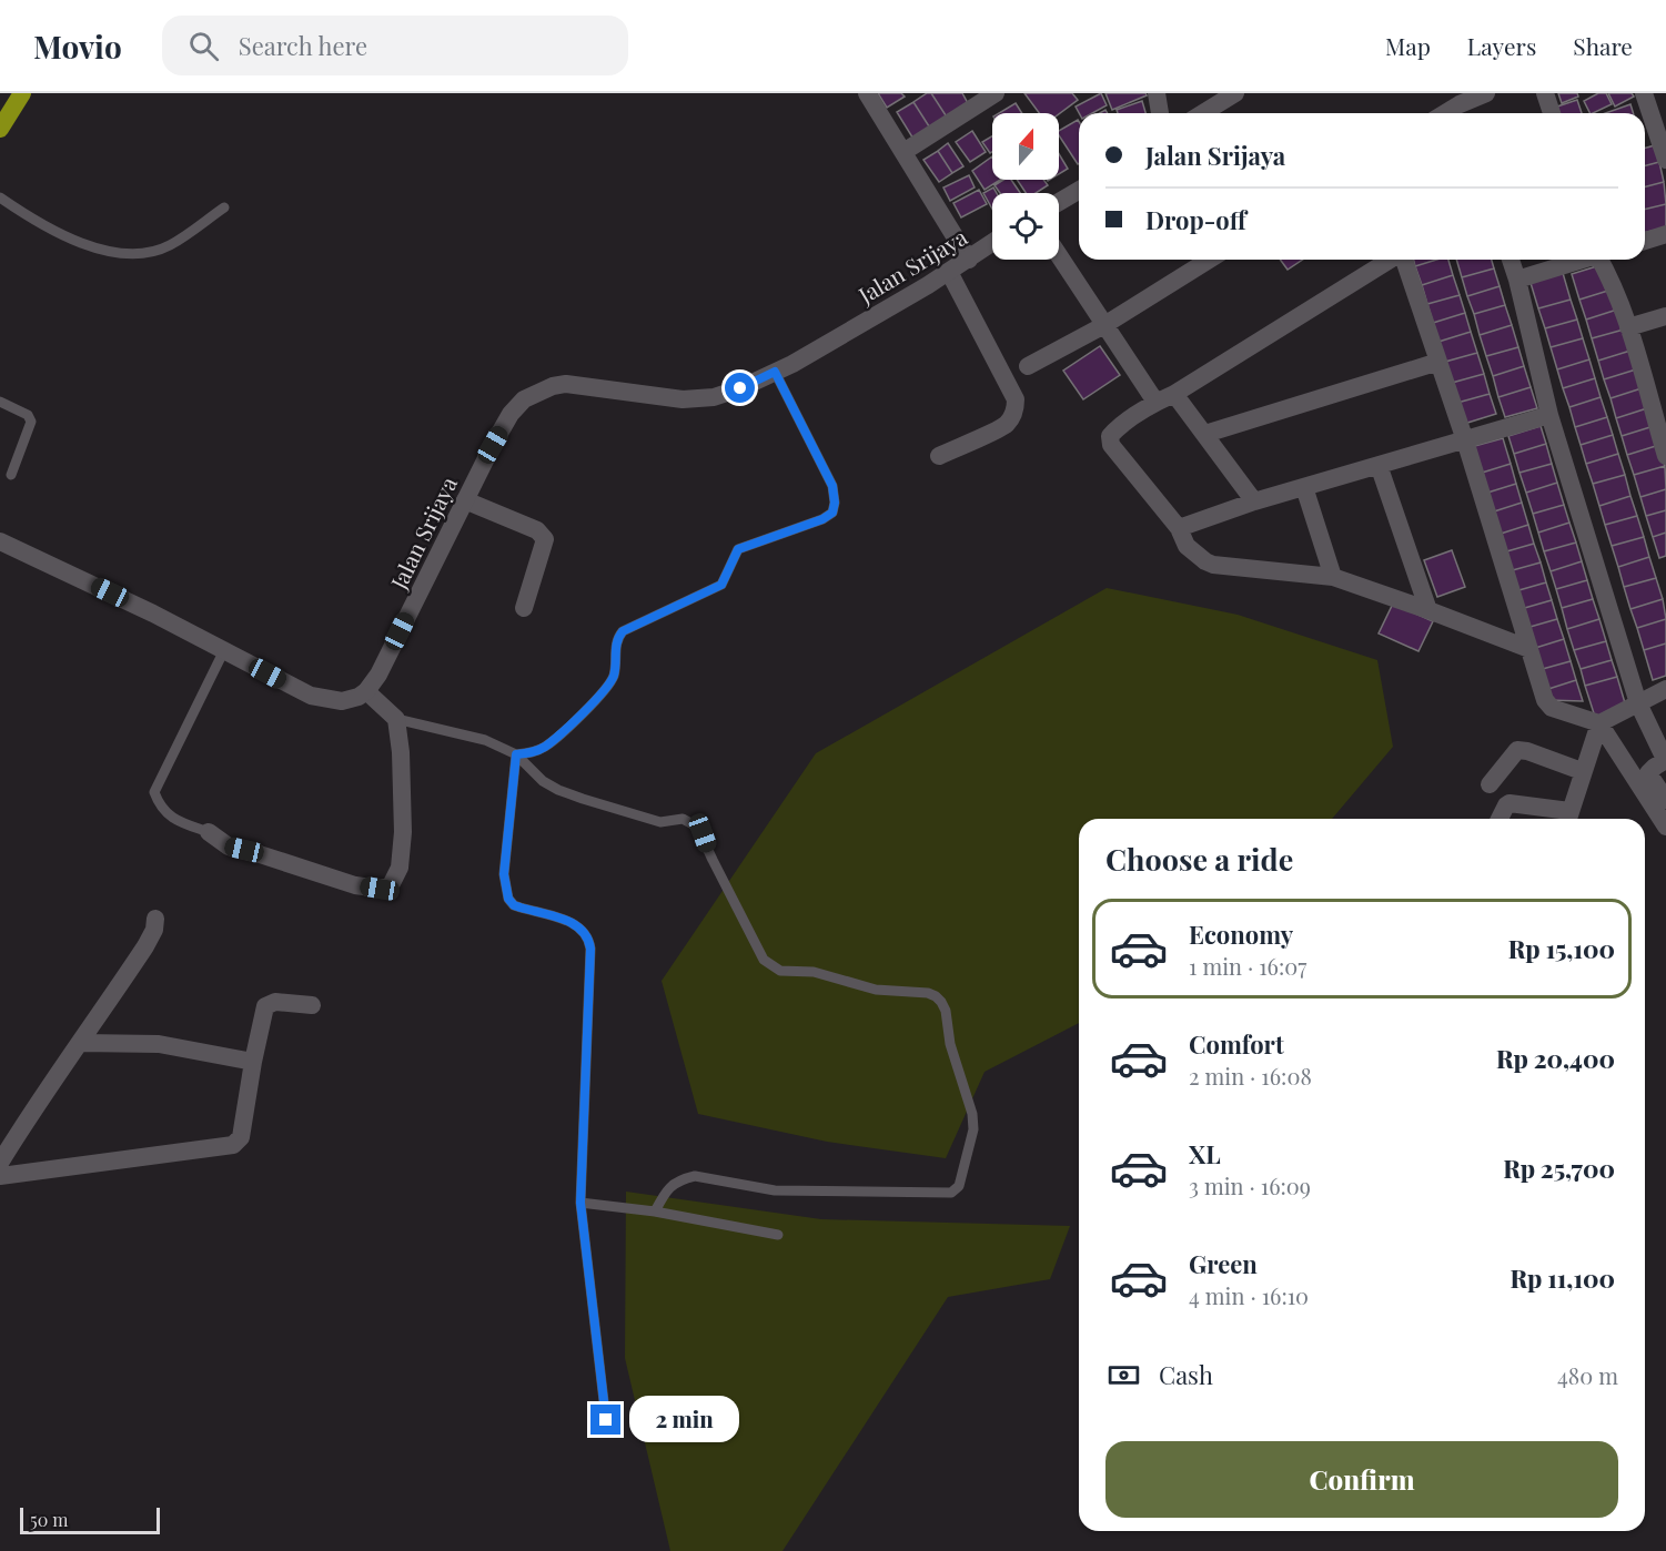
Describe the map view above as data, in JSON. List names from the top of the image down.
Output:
{
  "streets": {
    "street": ["Jalan Srijaya"]
  },
  "scale_bar": "50 m",
  "north": "top",
  "page": {
    "header": "Movio",
    "search": "Search here",
    "nav": ["Map", "Layers", "Share"],
    "banner": ["Jalan Srijaya", "Drop-off"],
    "heading": "Choose a ride",
    "list": [
      {
        "name": "Economy",
        "note": "1 min · 16:07",
        "value": "Rp 15,100"
      },
      {
        "name": "Comfort",
        "note": "2 min · 16:08",
        "value": "Rp 20,400"
      },
      {
        "name": "XL",
        "note": "3 min · 16:09",
        "value": "Rp 25,700"
      },
      {
        "name": "Green",
        "note": "4 min · 16:10",
        "value": "Rp 11,100"
      }
    ],
    "pay": ["Cash", "480 m"],
    "bubble": "2 min",
    "buttons": "Confirm",
    "scale": "50 m"
  }
}
